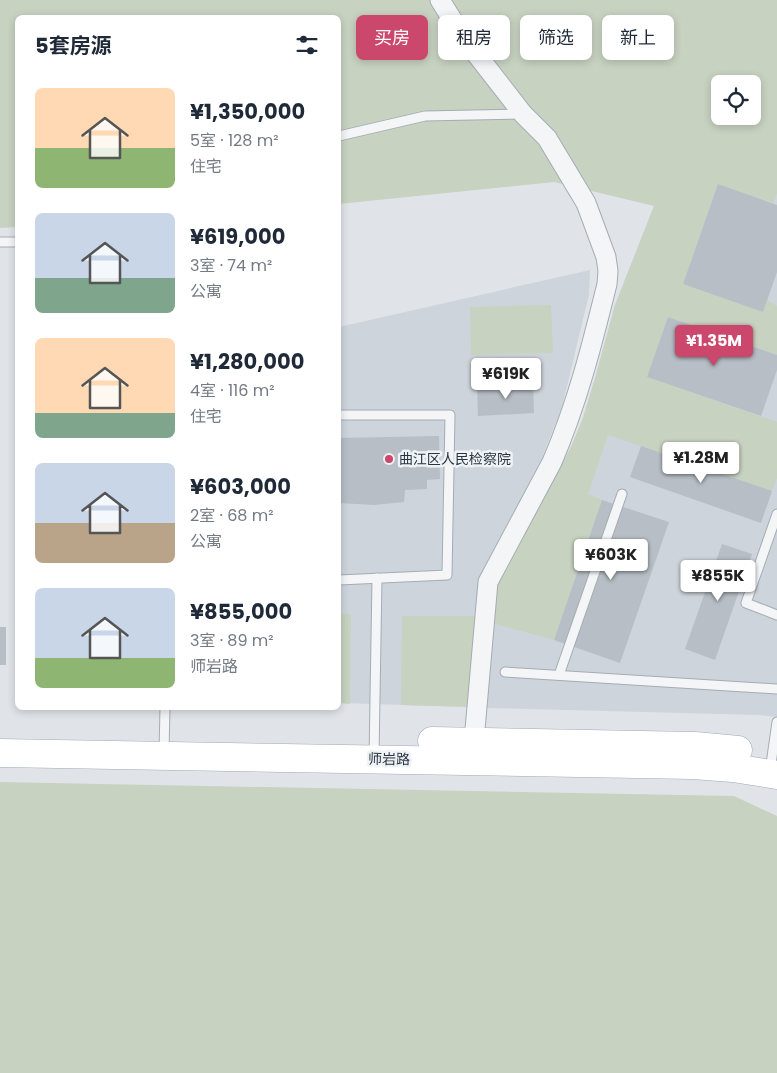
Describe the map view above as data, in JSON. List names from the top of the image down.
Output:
{
  "streets": {
    "main road": ["师岩路"]
  },
  "places": ["曲江区人民检察院"],
  "page": {
    "chip": [
      "买房",
      "租房",
      "筛选",
      "新上"
    ],
    "heading": "5套房源",
    "list": [
      {
        "name": "¥1,350,000",
        "note": "5室 · 128 m² · 住宅"
      },
      {
        "name": "¥619,000",
        "note": "3室 · 74 m² · 公寓"
      },
      {
        "name": "¥1,280,000",
        "note": "4室 · 116 m² · 住宅"
      },
      {
        "name": "¥603,000",
        "note": "2室 · 68 m² · 公寓"
      },
      {
        "name": "¥855,000",
        "note": "3室 · 89 m² · 师岩路"
      }
    ],
    "price": [
      "¥1.35M",
      "¥619K",
      "¥1.28M",
      "¥603K",
      "¥855K"
    ]
  }
}
